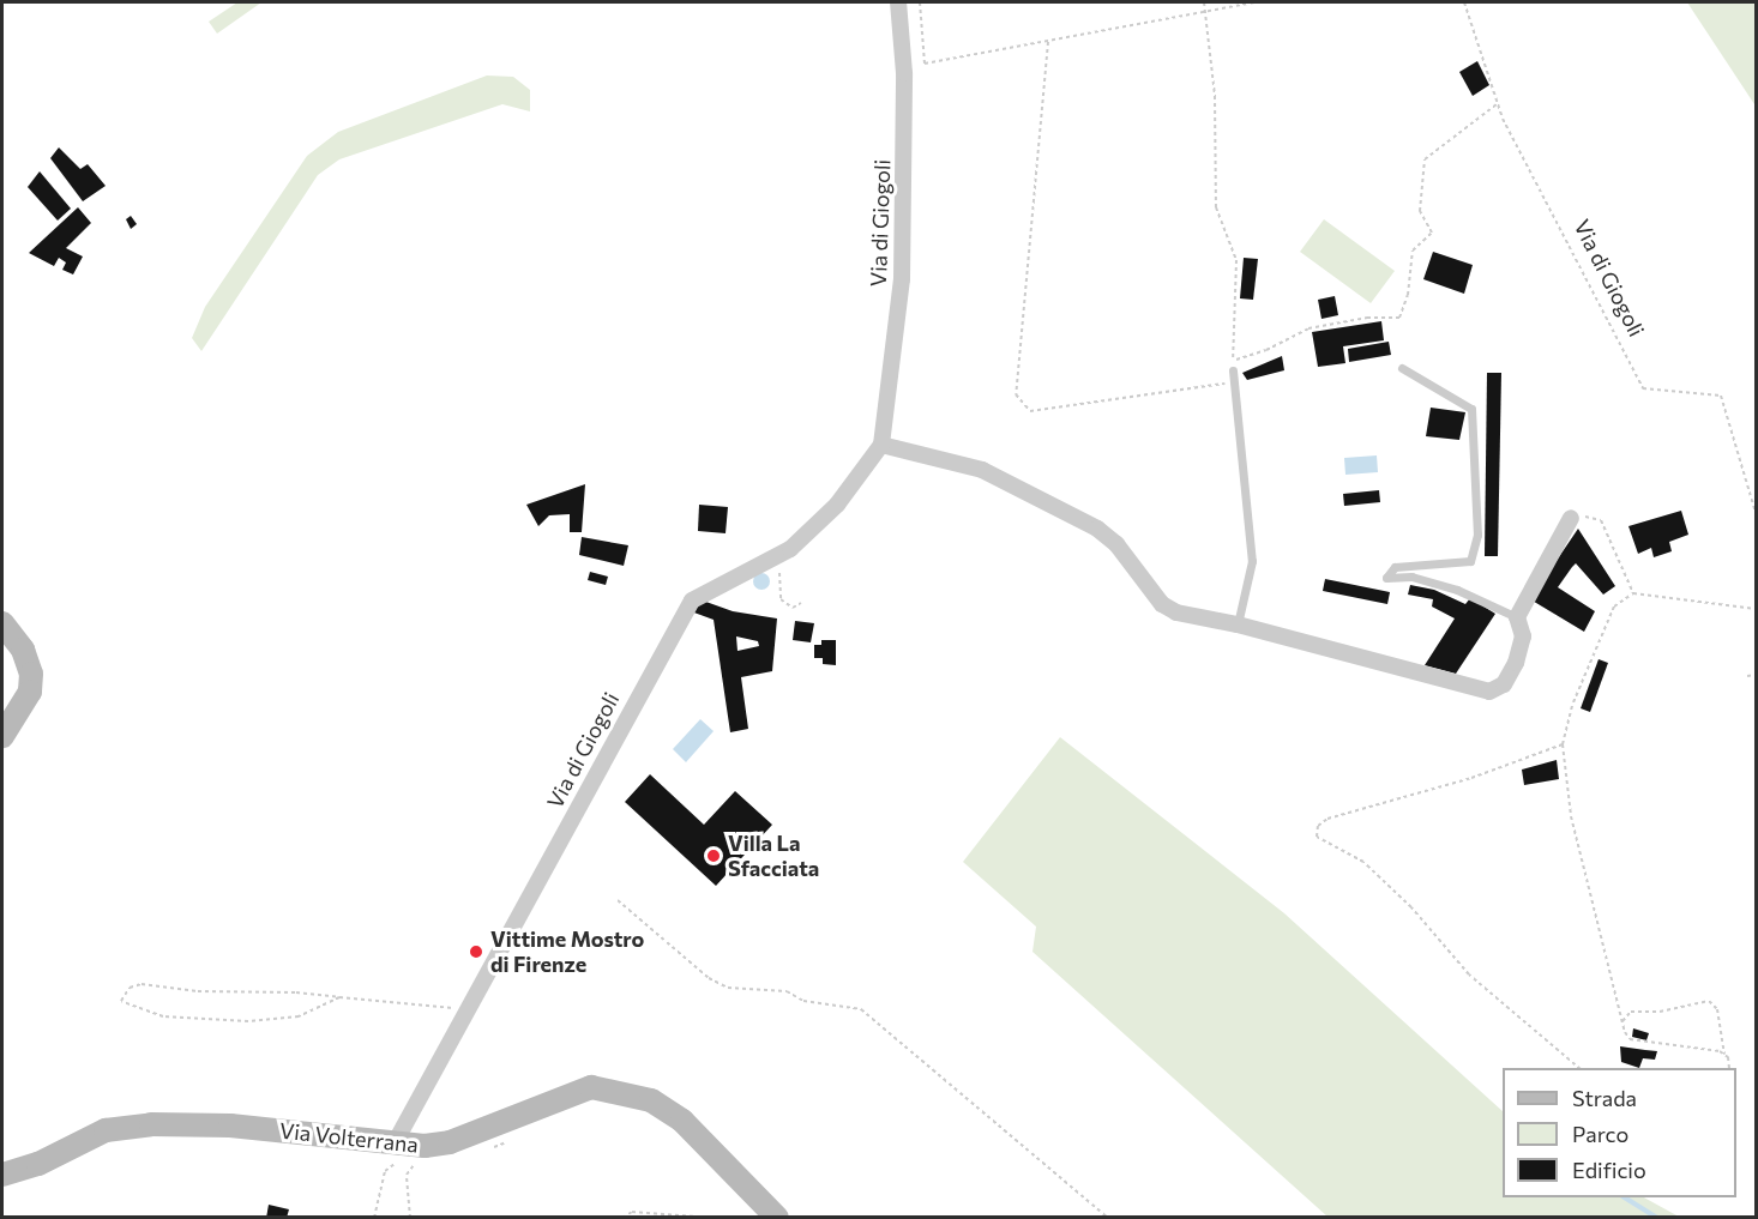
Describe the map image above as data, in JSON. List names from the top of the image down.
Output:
{
  "streets": {
    "main road": ["Via Volterrana"],
    "street": ["Via di Giogoli"]
  },
  "crossings": [
    ["Via di Giogoli", "Via Volterrana"]
  ],
  "places": ["Villa La Sfacciata", "Vittime Mostro di Firenze"],
  "legend": ["Strada", "Parco", "Edificio"]
}
